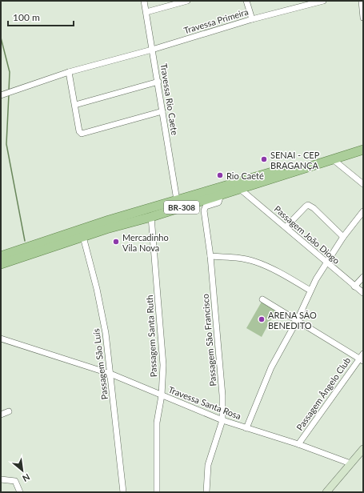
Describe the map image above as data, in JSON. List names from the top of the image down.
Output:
{
  "streets": {
    "main road": ["BR-308"],
    "street": [
      "Travessa Primeira",
      "Travessa Rio Caete",
      "Passagem João Diogo",
      "Passagem Santa Ruth",
      "Passagem São Francisco",
      "Passagem São Luís",
      "Passagem Ângelo Club",
      "Travessa Santa Rosa"
    ]
  },
  "crossings": [
    ["Travessa Primeira", "Travessa Rio Caete"],
    ["Travessa Rio Caete", "BR-308"],
    ["BR-308", "Passagem João Diogo"],
    ["BR-308", "Passagem Santa Ruth"],
    ["BR-308", "Passagem São Francisco"],
    ["BR-308", "Passagem São Luís"],
    ["Passagem Santa Ruth", "Travessa Santa Rosa"],
    ["Passagem São Francisco", "Travessa Santa Rosa"],
    ["Passagem São Luís", "Travessa Santa Rosa"],
    ["Passagem Ângelo Club", "Travessa Santa Rosa"]
  ],
  "places": [
    "SENAI - CEP BRAGANÇA",
    "Rio Caeté",
    "Mercadinho Vila Nova",
    "ARENA SÃO BENEDITO"
  ],
  "scale_bar": "100 m",
  "north": "bottom right"
}
